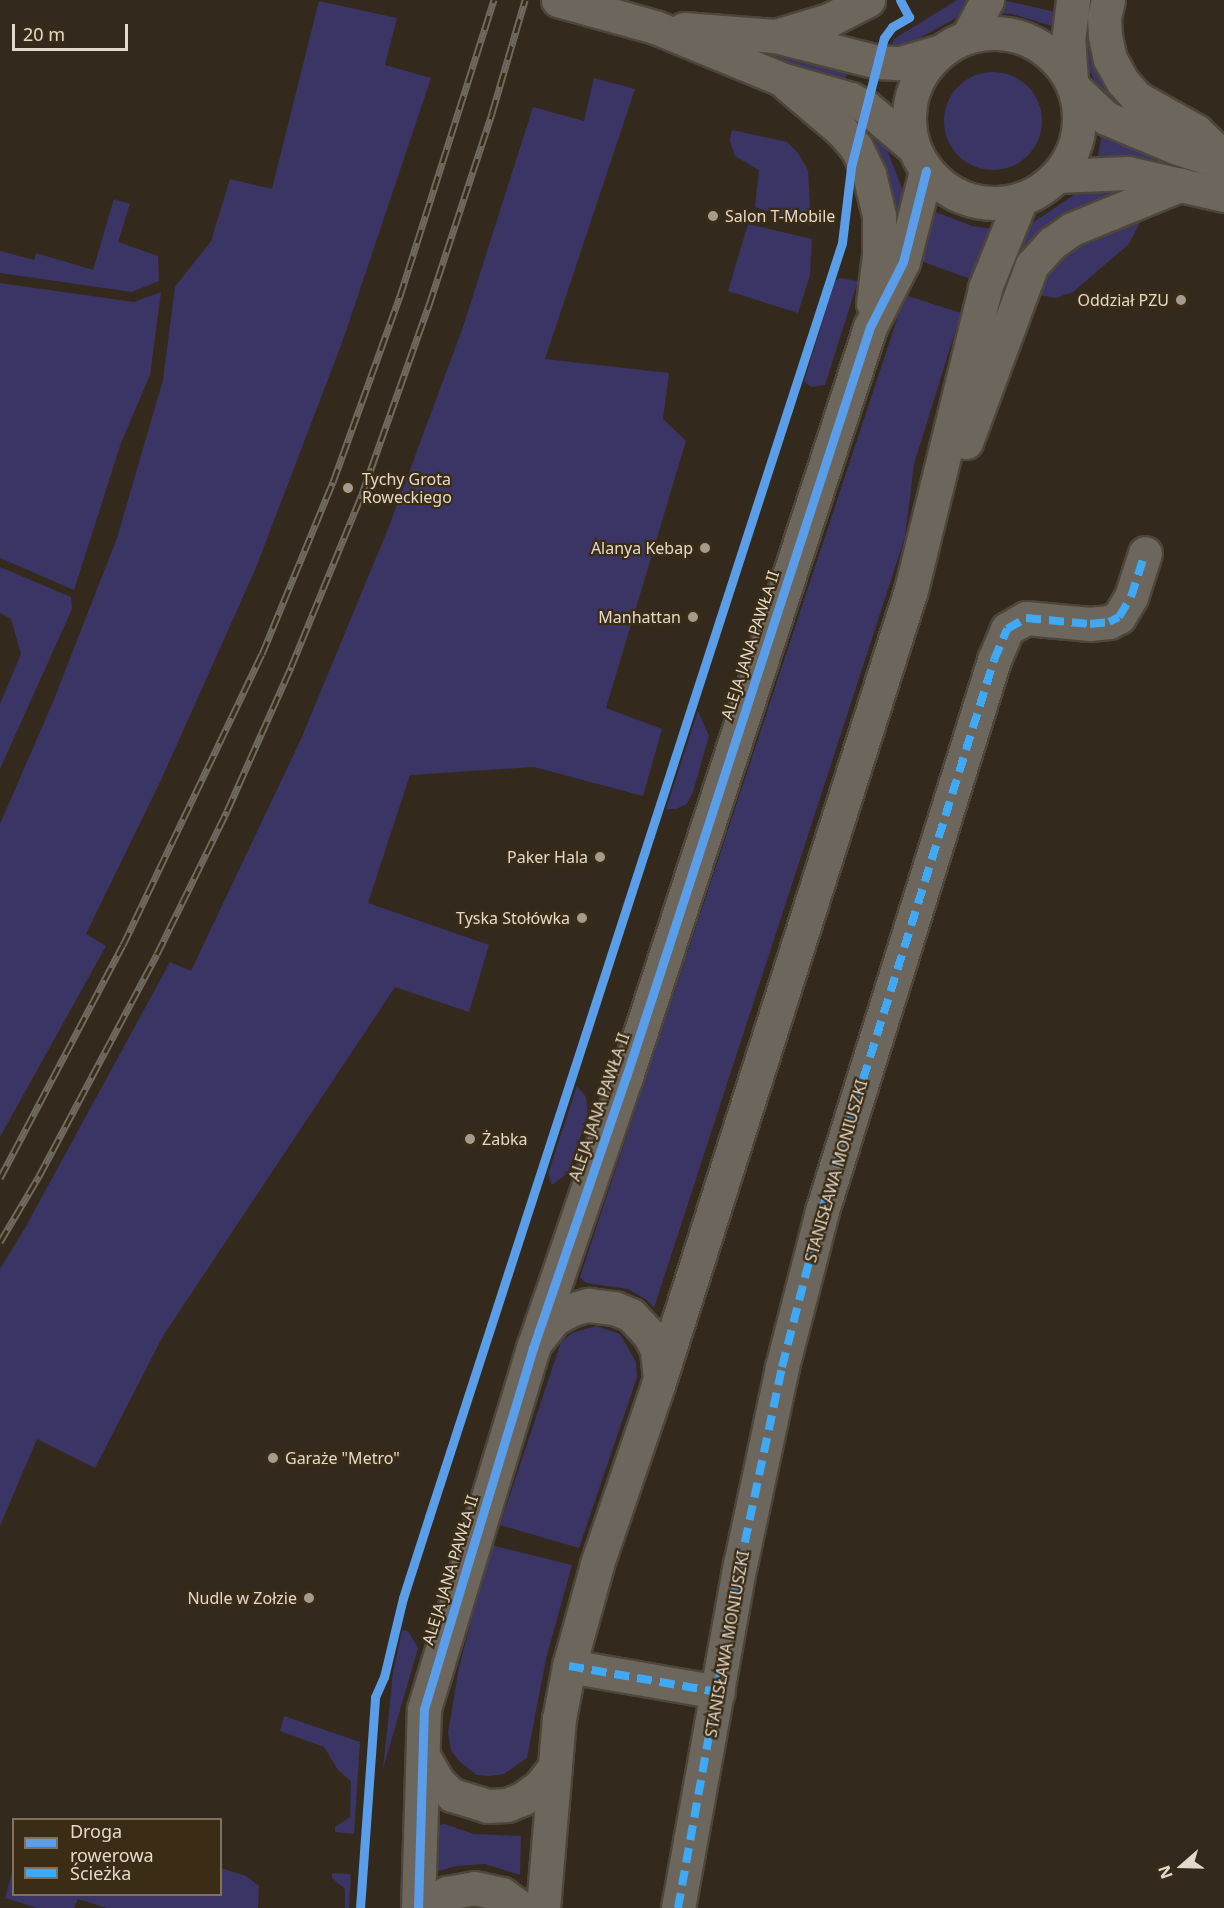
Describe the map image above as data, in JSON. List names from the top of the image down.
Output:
{
  "streets": {
    "street": ["ALEJA JANA PAWŁA II", "STANISŁAWA MONIUSZKI"]
  },
  "places": [
    "Salon T-Mobile",
    "Oddział PZU",
    "Tychy Grota Roweckiego",
    "Alanya Kebap",
    "Manhattan",
    "Paker Hala",
    "Tyska Stołówka",
    "Żabka",
    "Garaże \"Metro\"",
    "Nudle w Zołzie"
  ],
  "legend": ["Droga rowerowa", "Ścieżka"],
  "scale_bar": "20 m",
  "north": "left"
}
